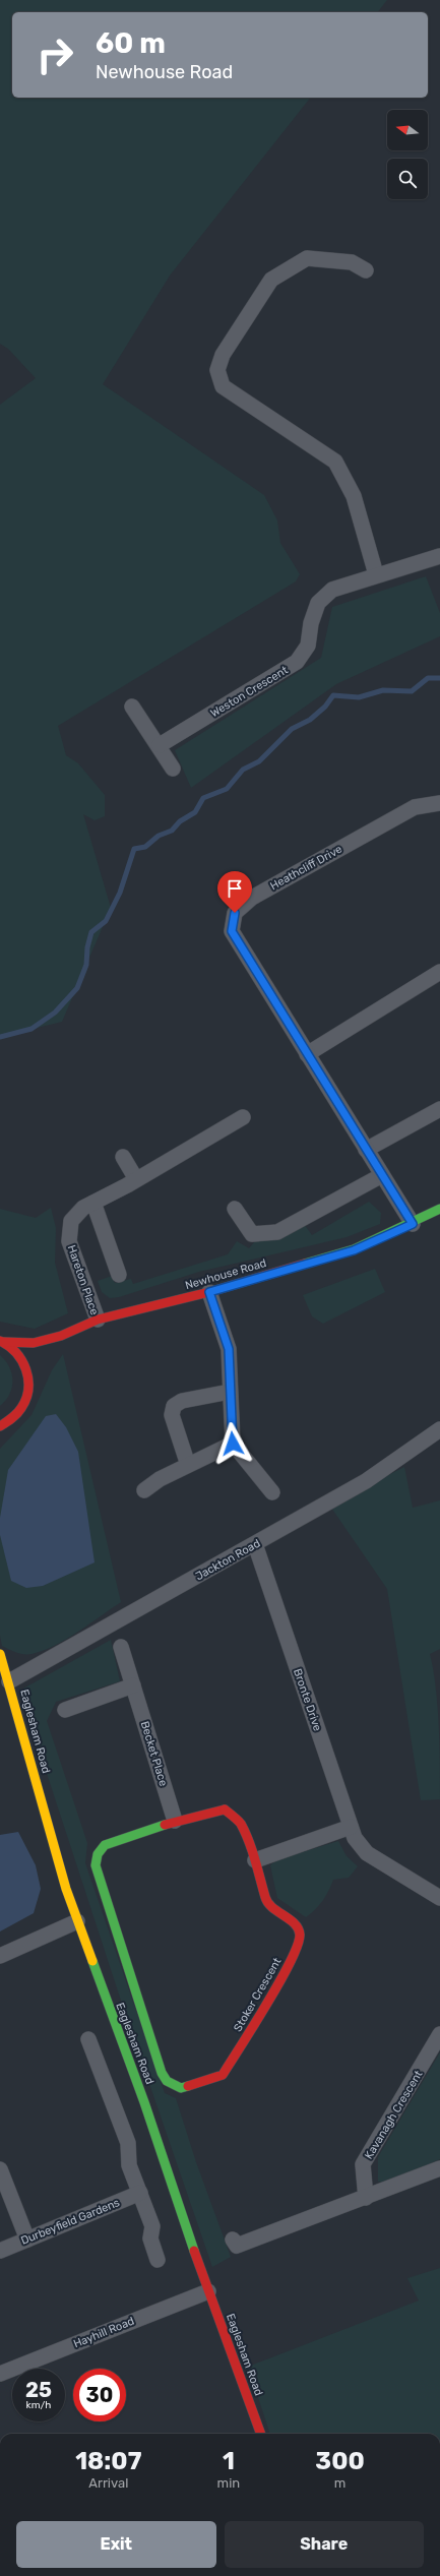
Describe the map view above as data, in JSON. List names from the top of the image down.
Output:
{
  "streets": {
    "street": [
      "Weston Crescent",
      "Heathcliff Drive",
      "Newhouse Road",
      "Hareton Place",
      "Jackton Road",
      "Bronte Drive",
      "Eaglesham Road",
      "Becket Place",
      "Stoker Crescent",
      "Kavanagh Crescent",
      "Durbeyfield Gardens",
      "Hayhill Road"
    ]
  },
  "crossings": [
    ["Heathcliff Drive", "Newhouse Road"],
    ["Newhouse Road", "Hareton Place"],
    ["Jackton Road", "Bronte Drive"],
    ["Jackton Road", "Eaglesham Road"],
    ["Eaglesham Road", "Hayhill Road"],
    ["Becket Place", "Stoker Crescent"]
  ],
  "north": "left",
  "page": {
    "turn": ["60 m", "Newhouse Road"],
    "speed": "25 km/h",
    "limit": "30",
    "eta": [
      "18:07",
      "Arrival",
      "1",
      "min",
      "300",
      "m"
    ],
    "buttons": ["Exit", "Share"]
  }
}
